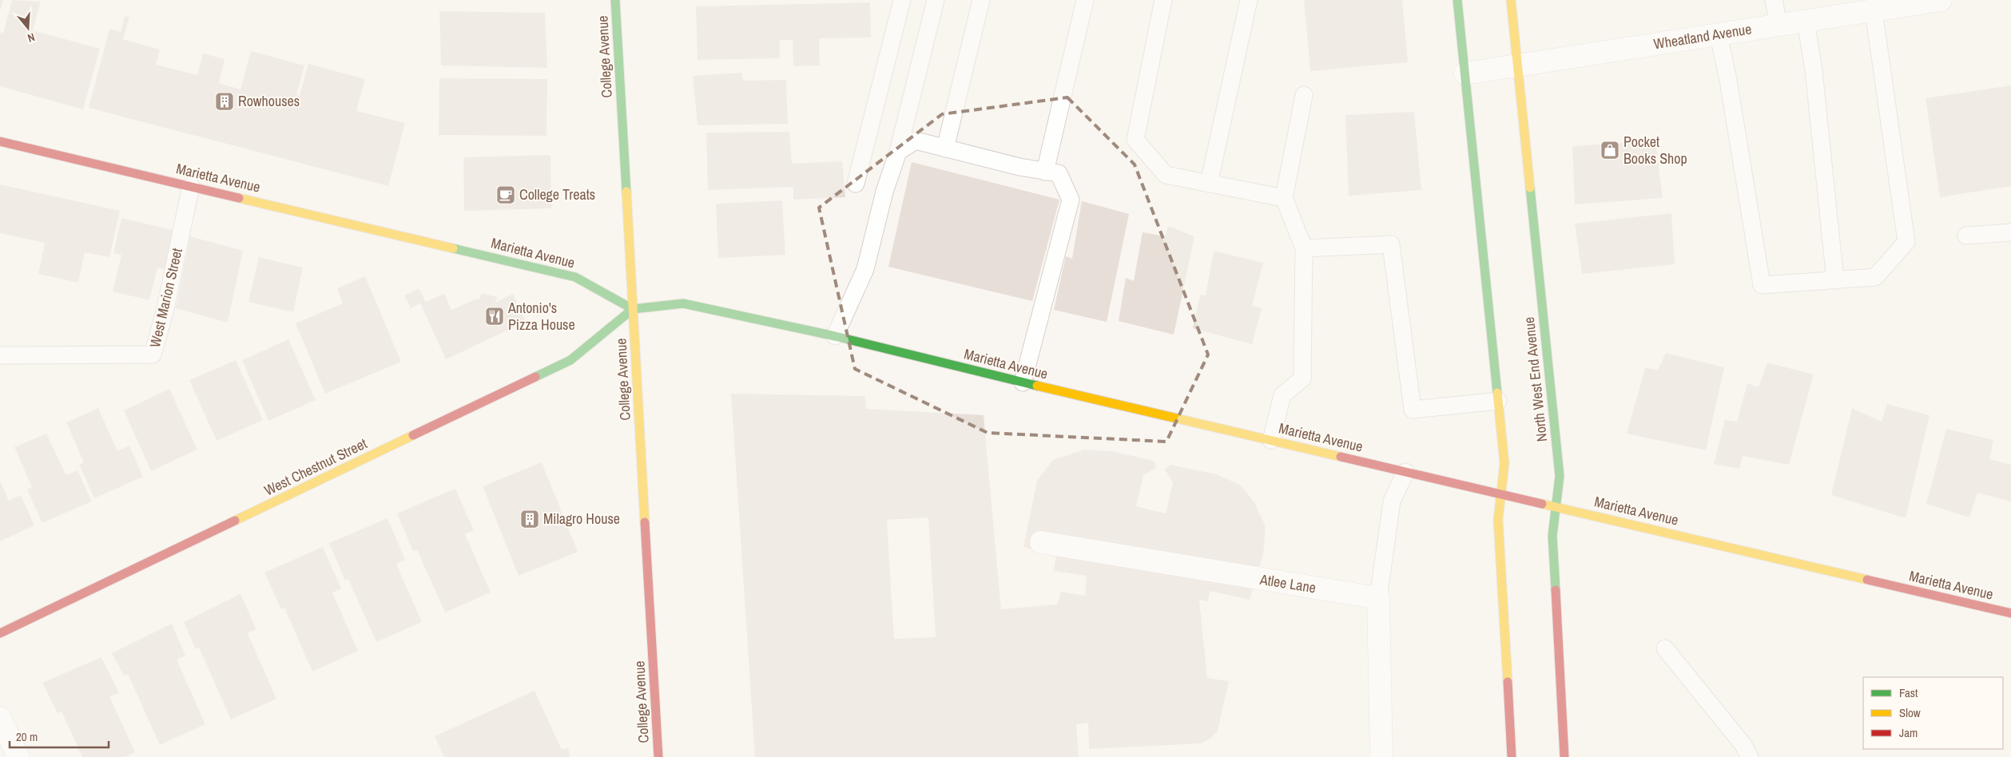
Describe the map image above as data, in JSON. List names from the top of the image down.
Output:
{
  "streets": {
    "main road": [
      "College Avenue",
      "Marietta Avenue",
      "North West End Avenue",
      "West Chestnut Street"
    ],
    "street": ["Wheatland Avenue", "Atlee Lane"],
    "lane": ["West Marion Street"]
  },
  "crossings": [
    ["Wheatland Avenue", "North West End Avenue"],
    ["College Avenue", "Marietta Avenue"],
    ["College Avenue", "West Chestnut Street"],
    ["Marietta Avenue", "West Marion Street"],
    ["Marietta Avenue", "North West End Avenue"],
    ["Marietta Avenue", "West Chestnut Street"]
  ],
  "places": {
    "building": ["Rowhouses", "Milagro House"],
    "shop": ["Pocket Books Shop"],
    "cafe": ["College Treats"],
    "restaurant": ["Antonio's Pizza House"]
  },
  "legend": ["Fast", "Slow", "Jam"],
  "scale_bar": "20 m",
  "north": "bottom"
}
